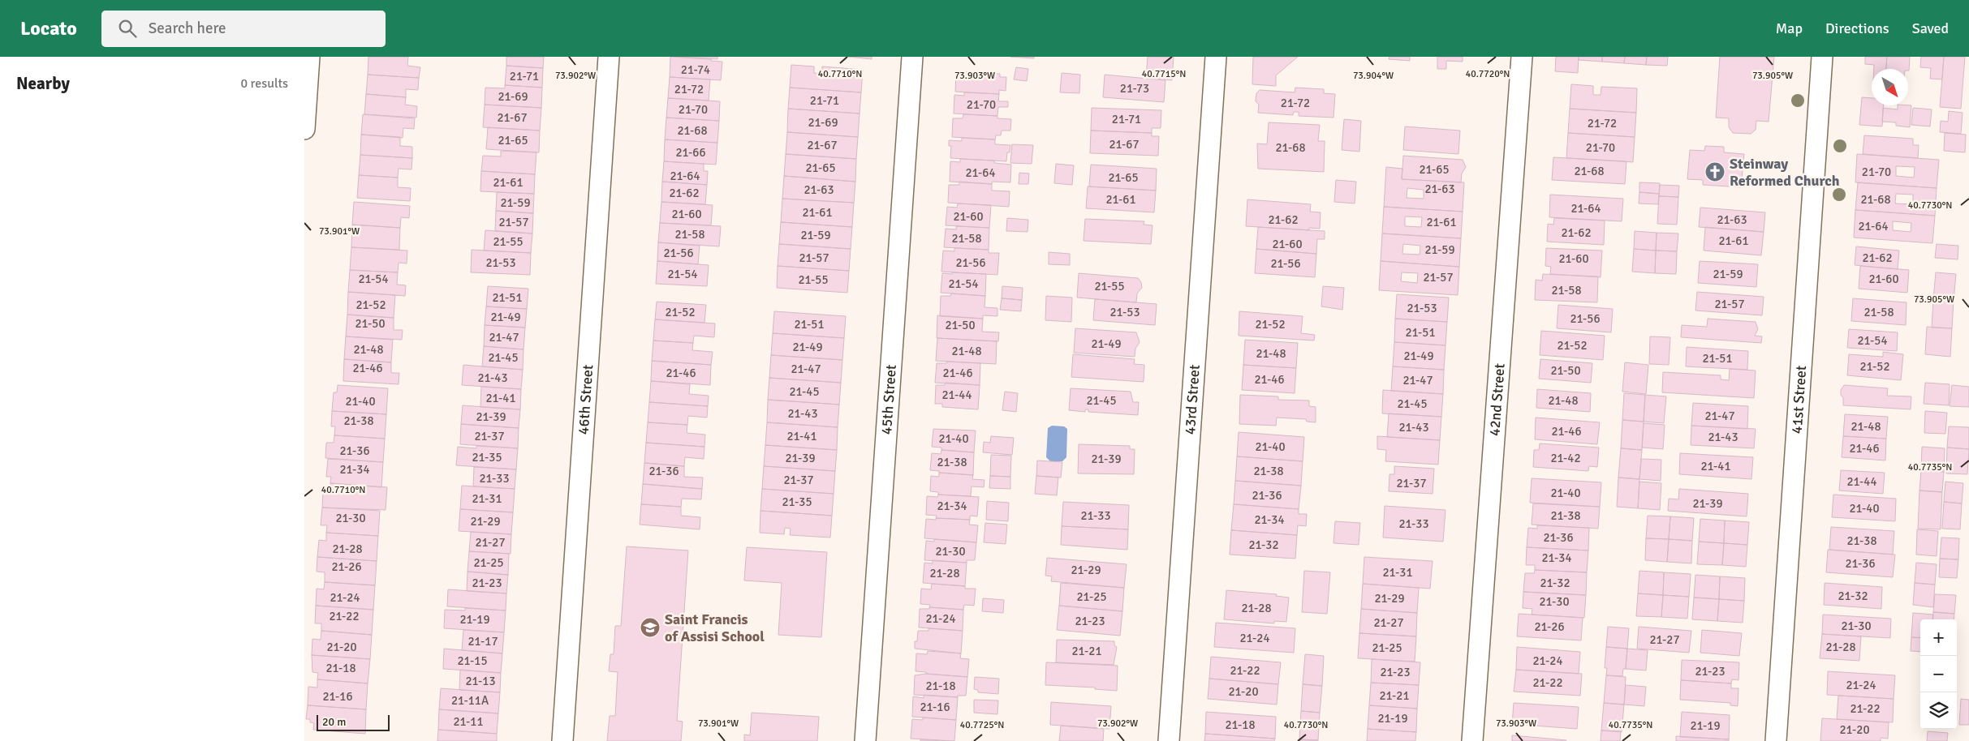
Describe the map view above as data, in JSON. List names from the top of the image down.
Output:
{
  "streets": {
    "street": [
      "46th Street",
      "45th Street",
      "43rd Street",
      "42nd Street",
      "41st Street"
    ]
  },
  "places": {
    "church": ["Steinway Reformed Church"],
    "school or university": ["Saint Francis of Assisi School"]
  },
  "house_numbers": [
    "21-74",
    "21-71",
    "21-73",
    "21-72",
    "21-69",
    "21-71",
    "21-72",
    "21-70",
    "21-70",
    "21-67",
    "21-71",
    "21-69",
    "21-72",
    "21-68",
    "21-65",
    "21-67",
    "21-67",
    "21-68",
    "21-70",
    "21-66",
    "21-65",
    "21-65",
    "21-68",
    "21-70",
    "21-64",
    "21-64",
    "21-65",
    "21-61",
    "21-63",
    "21-63",
    "21-62",
    "21-61",
    "21-68",
    "21-59",
    "21-64",
    "21-61",
    "21-60",
    "21-60",
    "21-62",
    "21-63",
    "21-57",
    "21-61",
    "21-64",
    "21-62",
    "21-58",
    "21-59",
    "21-58",
    "21-61",
    "21-55",
    "21-60",
    "21-59",
    "21-56",
    "21-57",
    "21-62",
    "21-60",
    "21-53",
    "21-56",
    "21-56",
    "21-54",
    "21-59",
    "21-57",
    "21-54",
    "21-60",
    "21-55",
    "21-54",
    "21-55",
    "21-58",
    "21-51",
    "21-57",
    "21-52",
    "21-53",
    "21-52",
    "21-53",
    "21-58",
    "21-49",
    "21-56",
    "21-50",
    "21-51",
    "21-52",
    "21-50",
    "21-51",
    "21-47",
    "21-54",
    "21-49",
    "21-52",
    "21-49",
    "21-48",
    "21-48",
    "21-48",
    "21-49",
    "21-45",
    "21-51",
    "21-52",
    "21-46",
    "21-47",
    "21-50",
    "21-46",
    "21-46",
    "21-43",
    "21-46",
    "21-47",
    "21-45",
    "21-44",
    "21-41",
    "21-45",
    "21-48",
    "21-40",
    "21-45",
    "21-43",
    "21-47",
    "21-39",
    "21-38",
    "21-48",
    "21-43",
    "21-46",
    "21-37",
    "21-41",
    "21-43",
    "21-40",
    "21-40",
    "21-46",
    "21-36",
    "21-35",
    "21-39",
    "21-42",
    "21-39",
    "21-38",
    "21-41",
    "21-34",
    "21-36",
    "21-38",
    "21-33",
    "21-37",
    "21-44",
    "21-37",
    "21-40",
    "21-36",
    "21-31",
    "21-35",
    "21-39",
    "21-34",
    "21-40",
    "21-33",
    "21-38",
    "21-30",
    "21-34",
    "21-29",
    "21-33",
    "21-36",
    "21-38",
    "21-27",
    "21-32",
    "21-28",
    "21-30",
    "21-34",
    "21-25",
    "21-36",
    "21-26",
    "21-29",
    "21-31",
    "21-28",
    "21-23",
    "21-32",
    "21-32",
    "21-25",
    "21-24",
    "21-29",
    "21-30",
    "21-28",
    "21-22",
    "21-24",
    "21-19",
    "21-23",
    "21-27",
    "21-30",
    "21-26",
    "21-24",
    "21-27",
    "21-17",
    "21-20",
    "21-28",
    "21-25",
    "21-21",
    "21-15",
    "21-24",
    "21-18",
    "21-22",
    "21-23",
    "21-23",
    "21-13",
    "21-22",
    "21-24",
    "21-18",
    "21-20",
    "21-21",
    "21-16",
    "21-11A",
    "21-16",
    "21-22",
    "21-19",
    "21-11",
    "21-18",
    "21-19",
    "21-20"
  ],
  "scale_bar": "20 m",
  "north": "bottom right",
  "page": {
    "header": "Locato",
    "search": "Search here",
    "nav": ["Map", "Directions", "Saved"],
    "heading": ["Nearby", "0 results"],
    "map_buttons": ["+", "−"],
    "scale": "20 m"
  },
  "coordinates": [
    "40.7710°N",
    "40.7715°N",
    "40.7720°N",
    "73.903°W",
    "73.902°W",
    "73.904°W",
    "73.905°W",
    "40.7730°N",
    "73.901°W",
    "40.7735°N",
    "40.7725°N"
  ]
}
